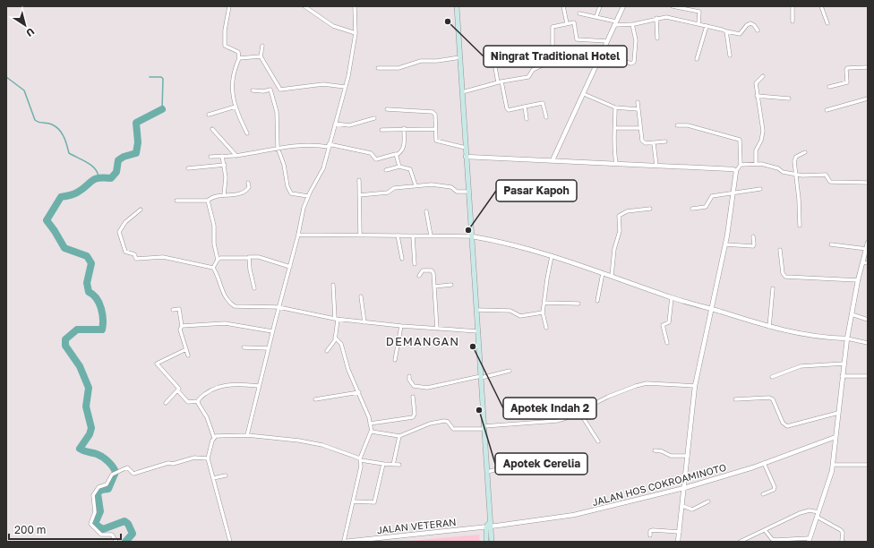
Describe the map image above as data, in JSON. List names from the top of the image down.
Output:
{
  "streets": {
    "street": ["JALAN HOS COKROAMINOTO", "JALAN VETERAN"]
  },
  "crossings": [
    ["JALAN HOS COKROAMINOTO", "JALAN VETERAN"]
  ],
  "districts": ["DEMANGAN"],
  "places": [
    "Ningrat Traditional Hotel",
    "Pasar Kapoh",
    "Apotek Indah 2",
    "Apotek Cerelia"
  ],
  "scale_bar": "200 m",
  "north": "bottom right"
}
